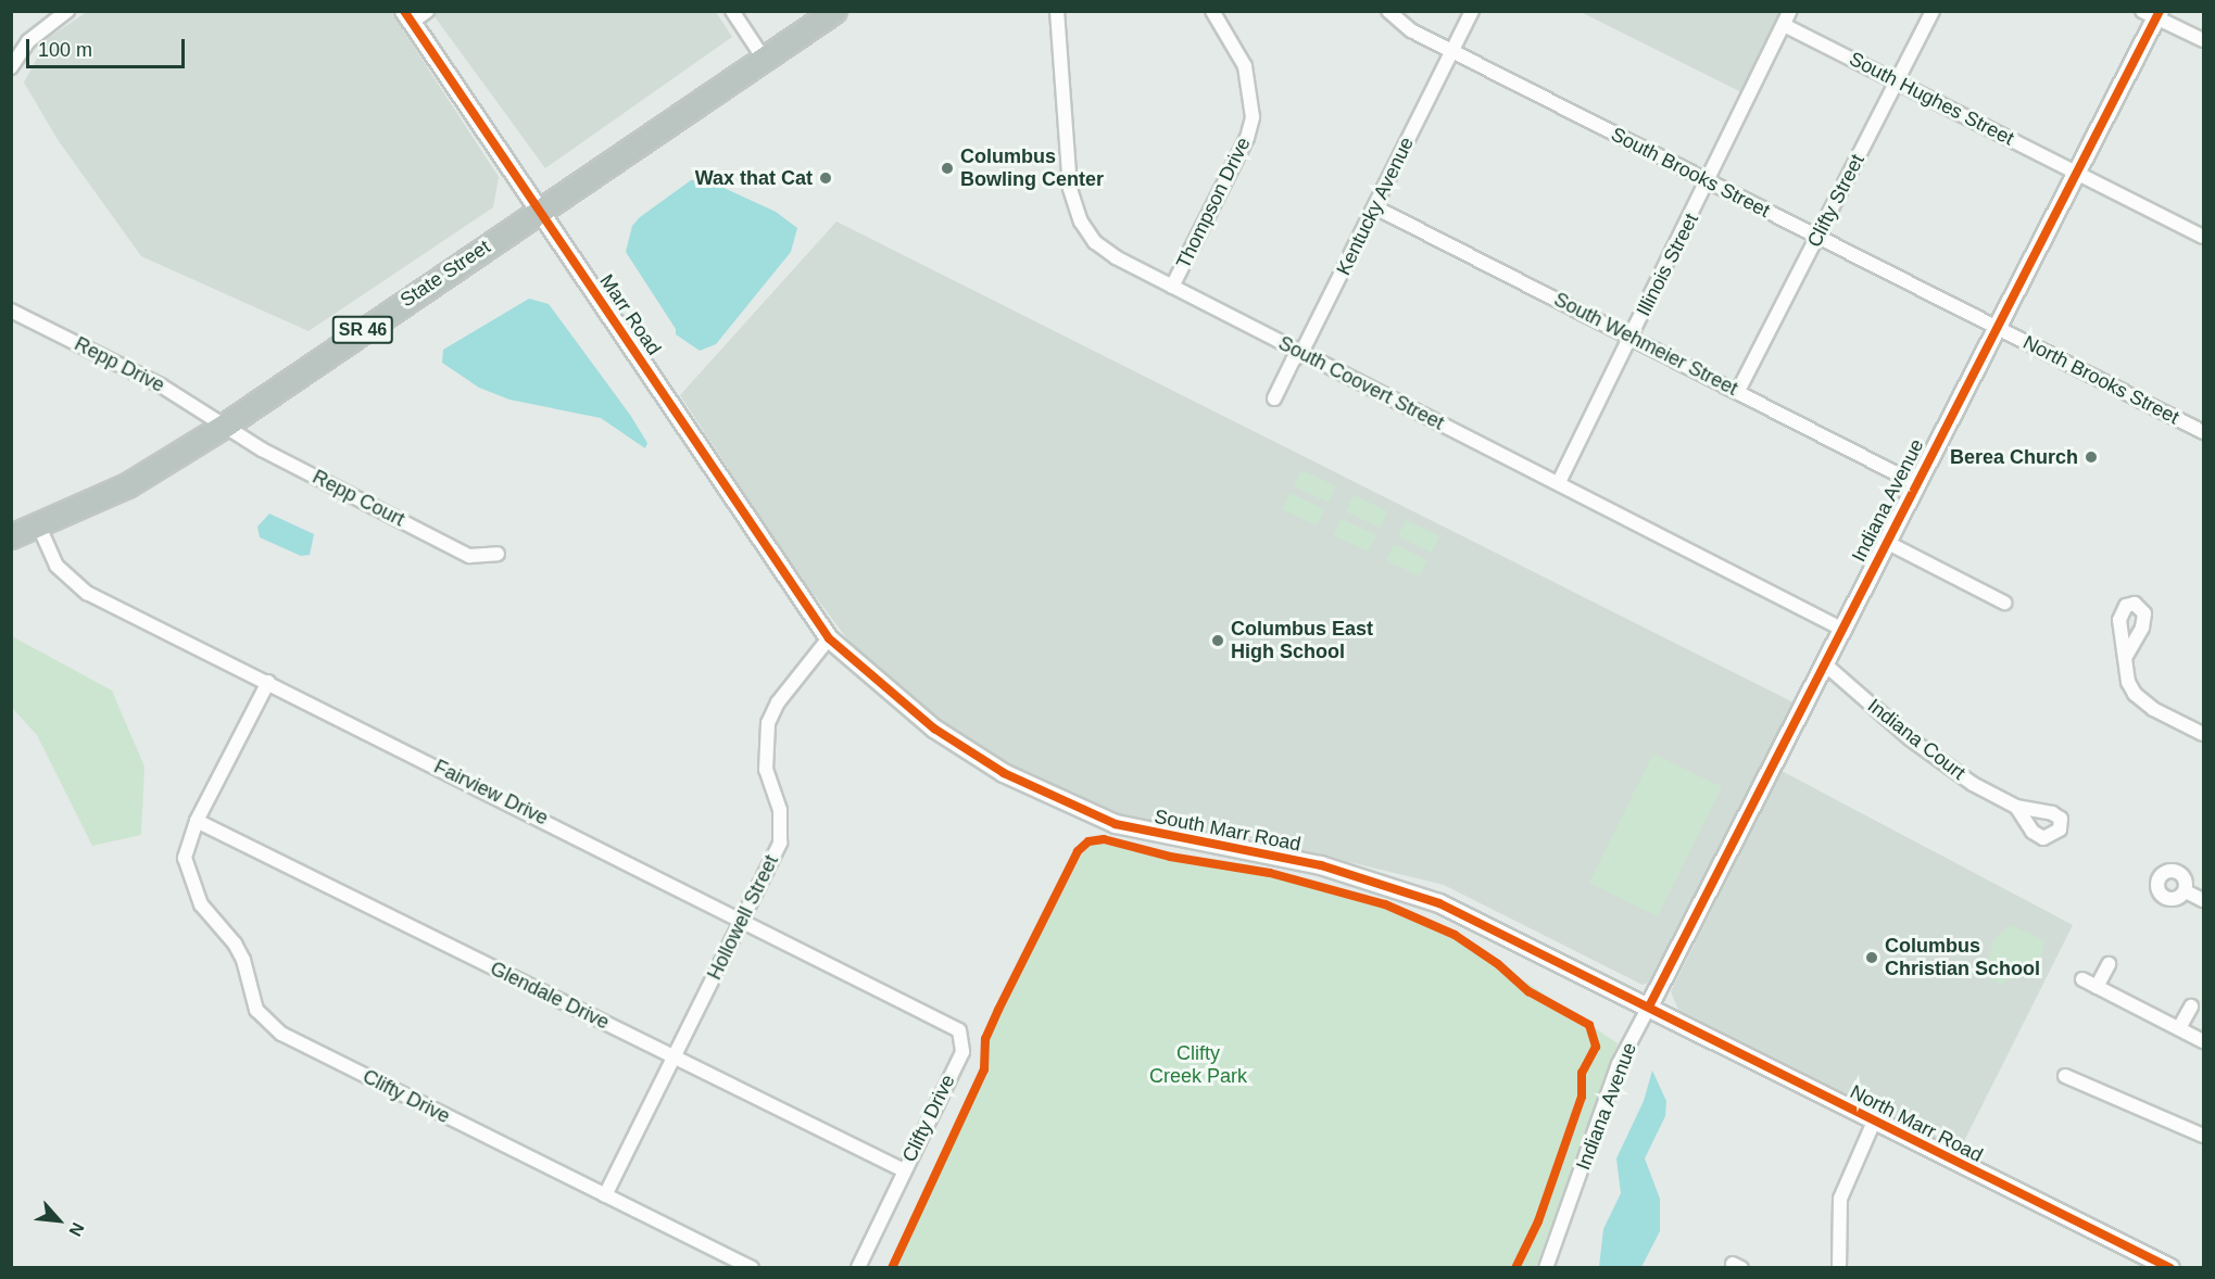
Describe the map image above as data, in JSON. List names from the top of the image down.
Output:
{
  "streets": {
    "highway": ["State Street", "SR 46"],
    "street": [
      "South Hughes Street",
      "South Brooks Street",
      "Clifty Street",
      "Thompson Drive",
      "Kentucky Avenue",
      "Illinois Street",
      "Marr Road",
      "South Wehmeier Street",
      "Repp Drive",
      "North Brooks Street",
      "South Coovert Street",
      "Repp Court",
      "Indiana Avenue",
      "Indiana Court",
      "Fairview Drive",
      "South Marr Road",
      "Hollowell Street",
      "Glendale Drive",
      "Clifty Drive",
      "North Marr Road"
    ]
  },
  "crossings": [
    ["South Hughes Street", "Clifty Street"],
    ["South Hughes Street", "Illinois Street"],
    ["South Hughes Street", "Indiana Avenue"],
    ["South Brooks Street", "Clifty Street"],
    ["South Brooks Street", "Kentucky Avenue"],
    ["South Brooks Street", "Illinois Street"],
    ["South Brooks Street", "North Brooks Street"],
    ["South Brooks Street", "Indiana Avenue"],
    ["Clifty Street", "South Wehmeier Street"],
    ["Thompson Drive", "South Coovert Street"],
    ["Kentucky Avenue", "South Wehmeier Street"],
    ["Kentucky Avenue", "South Coovert Street"],
    ["Illinois Street", "South Wehmeier Street"],
    ["Illinois Street", "South Coovert Street"],
    ["State Street", "Marr Road"],
    ["State Street", "Repp Drive"],
    ["State Street", "Repp Court"],
    ["State Street", "Fairview Drive"],
    ["Marr Road", "South Marr Road"],
    ["Marr Road", "Hollowell Street"],
    ["South Wehmeier Street", "Indiana Avenue"],
    ["Repp Drive", "Repp Court"],
    ["North Brooks Street", "Indiana Avenue"],
    ["South Coovert Street", "Indiana Avenue"],
    ["Indiana Avenue", "Indiana Court"],
    ["Indiana Avenue", "South Marr Road"],
    ["Indiana Avenue", "North Marr Road"],
    ["Fairview Drive", "Hollowell Street"],
    ["Fairview Drive", "Clifty Drive"],
    ["South Marr Road", "Hollowell Street"],
    ["South Marr Road", "North Marr Road"],
    ["Hollowell Street", "Glendale Drive"],
    ["Hollowell Street", "Clifty Drive"],
    ["Glendale Drive", "Clifty Drive"]
  ],
  "parks": ["Clifty Creek Park"],
  "places": [
    "Columbus Bowling Center",
    "Wax that Cat",
    "Berea Church",
    "Columbus East High School",
    "Columbus Christian School"
  ],
  "scale_bar": "100 m",
  "north": "bottom right"
}
